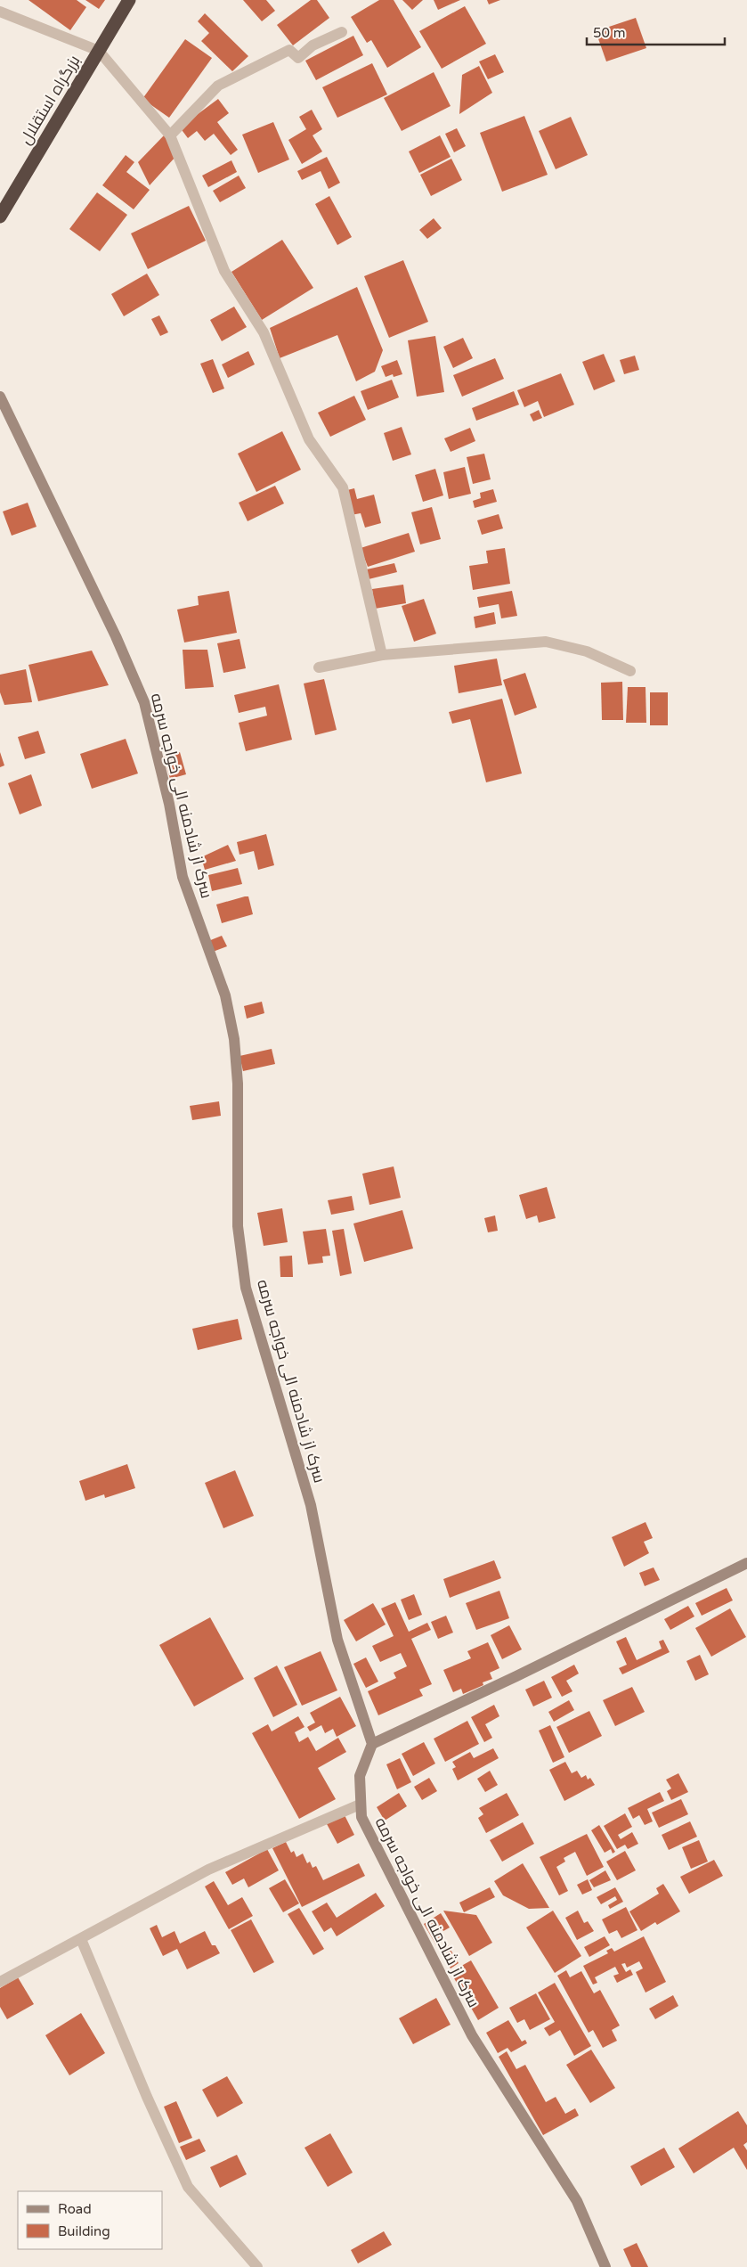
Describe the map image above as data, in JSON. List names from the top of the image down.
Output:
{
  "streets": {
    "highway": ["بزرگراه استقلال"],
    "street": ["سرک از شادمنه الی خواجه سرمه"]
  },
  "legend": ["Road", "Building"],
  "scale_bar": "50 m"
}
